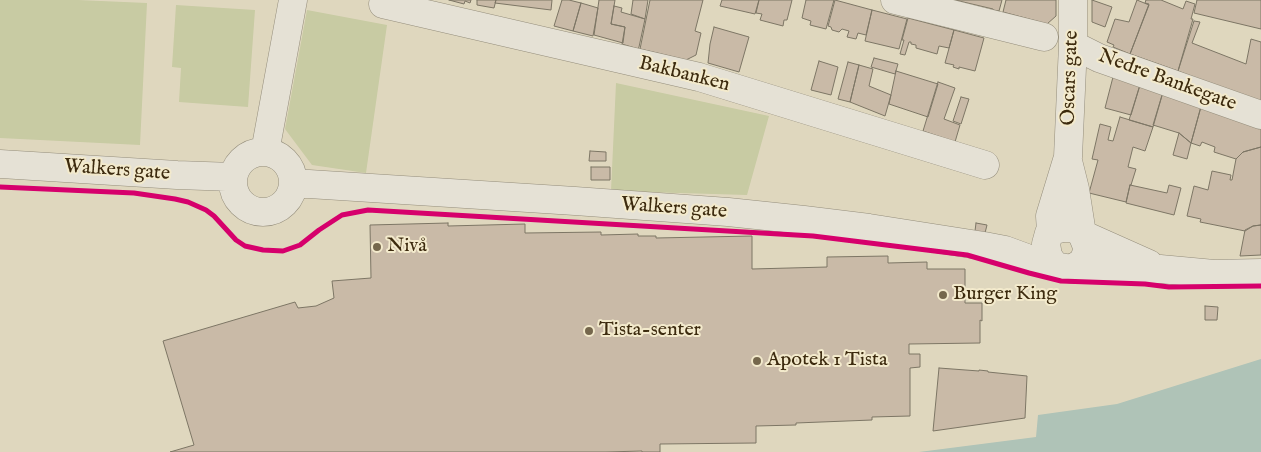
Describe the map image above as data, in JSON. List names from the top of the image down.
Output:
{
  "streets": {
    "street": [
      "Bakbanken",
      "Oscars gate",
      "Nedre Bankegate",
      "Walkers gate"
    ]
  },
  "crossings": [
    ["Oscars gate", "Nedre Bankegate"]
  ],
  "places": [
    "Nivå",
    "Burger King",
    "Tista-senter",
    "Apotek 1 Tista"
  ]
}
